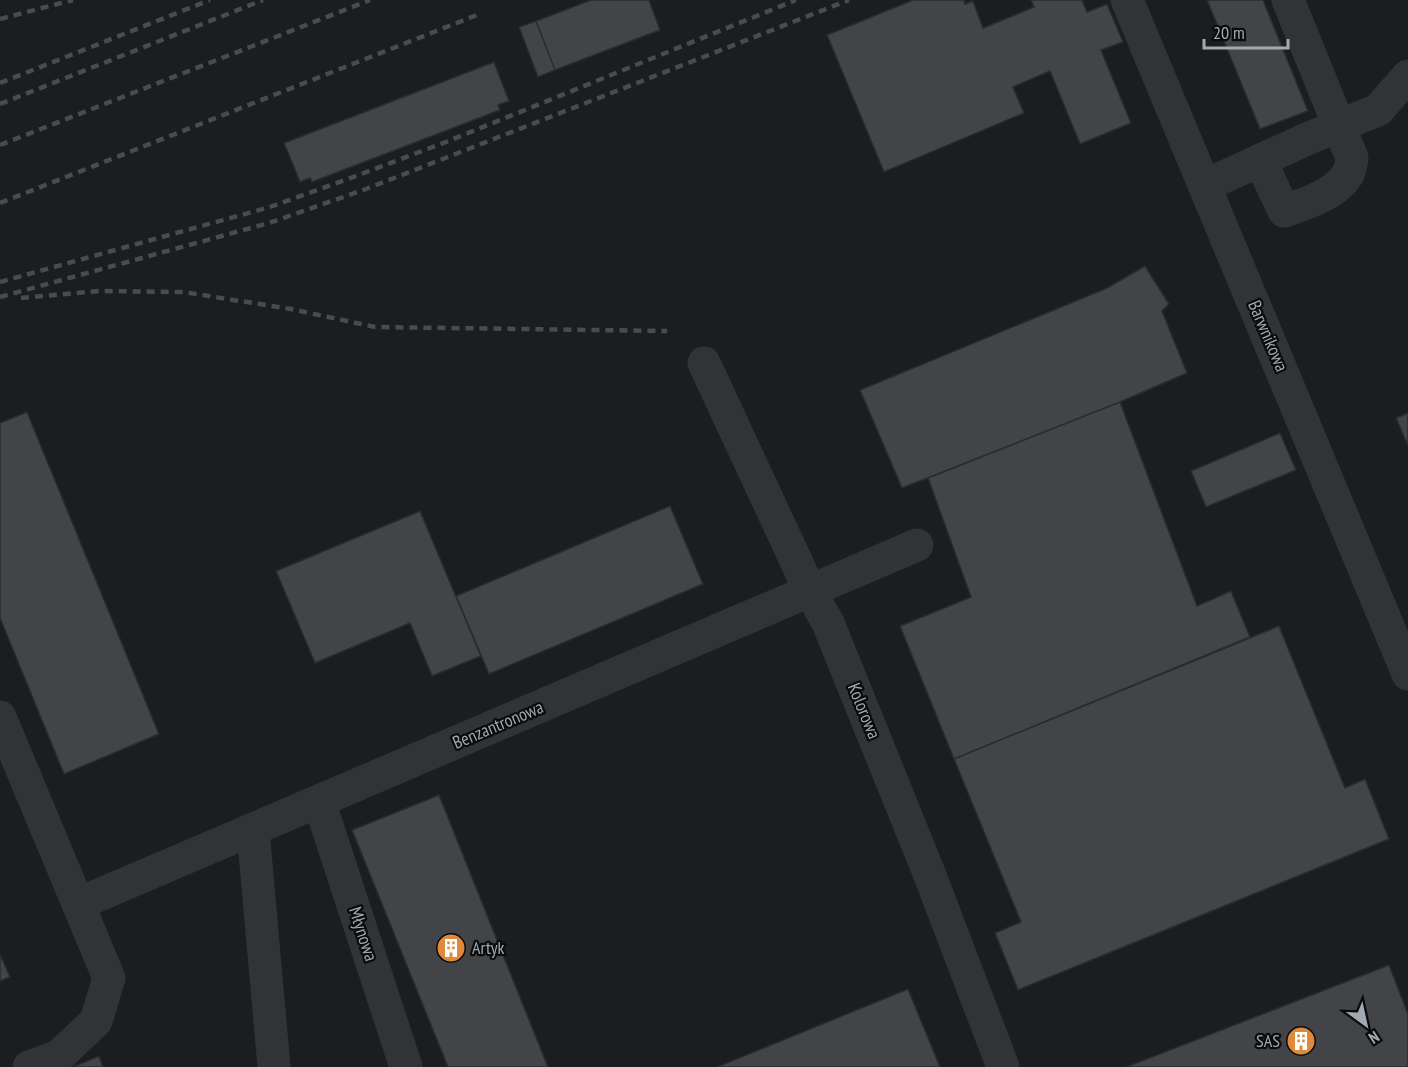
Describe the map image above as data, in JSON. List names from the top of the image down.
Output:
{
  "streets": {
    "street": [
      "Barwnikowa",
      "Kolorowa",
      "Benzantronowa",
      "Młynowa"
    ]
  },
  "crossings": [
    ["Kolorowa", "Benzantronowa"],
    ["Benzantronowa", "Młynowa"]
  ],
  "places": {
    "building": ["Artyk", "SAS"]
  },
  "scale_bar": "20 m",
  "north": "bottom right"
}
